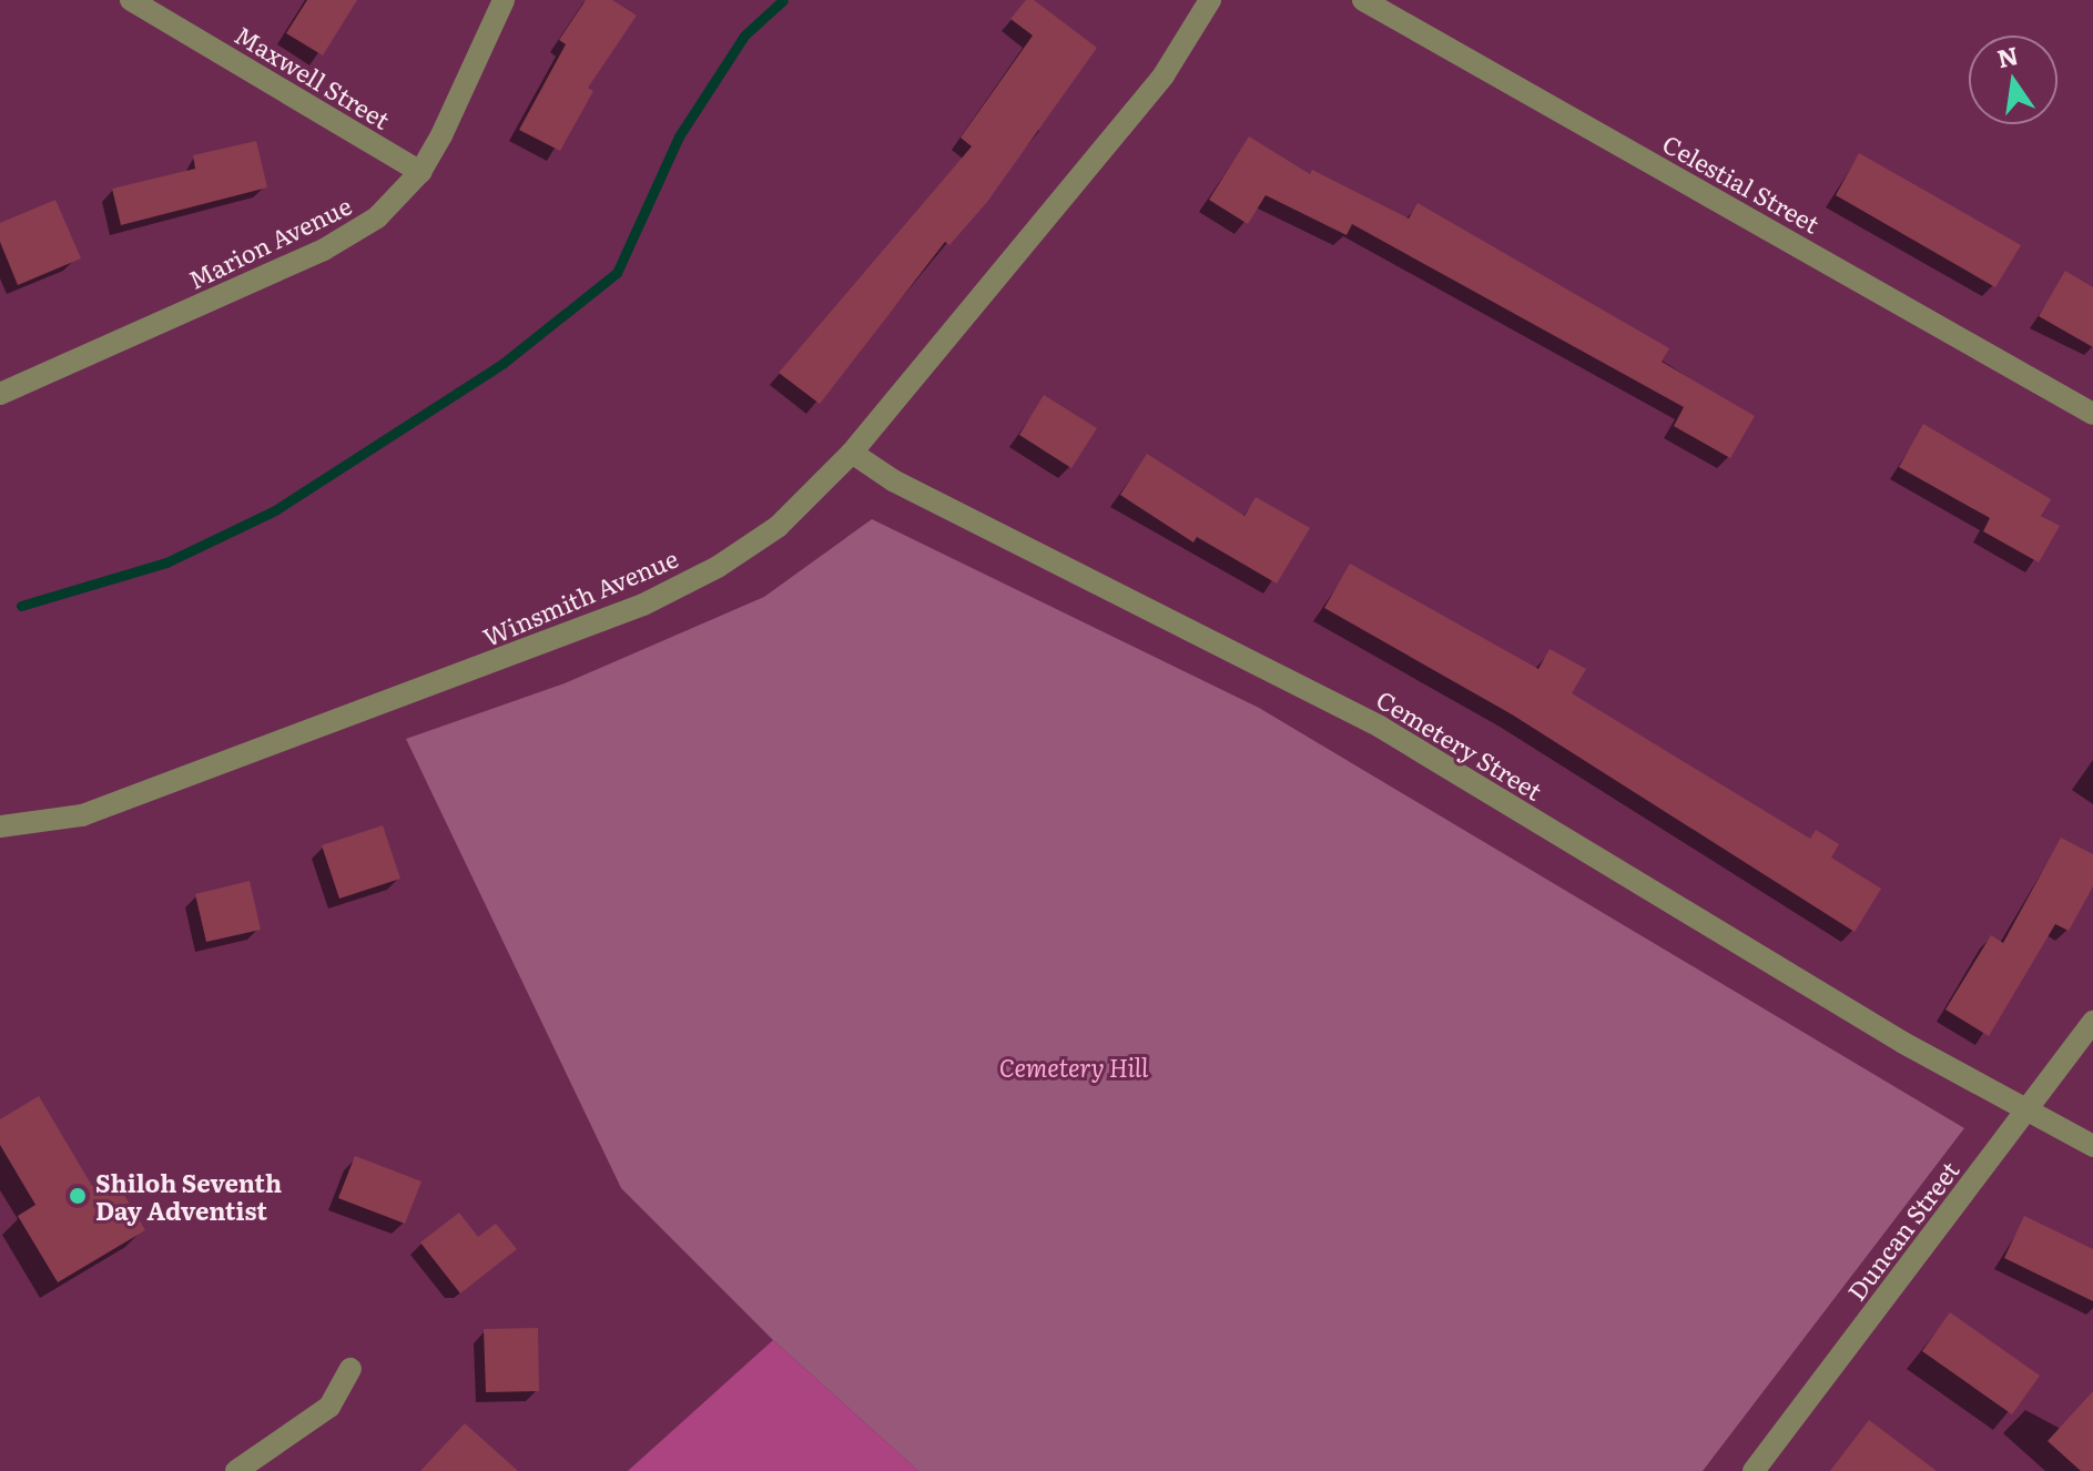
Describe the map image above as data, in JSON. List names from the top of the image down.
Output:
{
  "streets": {
    "street": [
      "Maxwell Street",
      "Celestial Street",
      "Marion Avenue",
      "Winsmith Avenue",
      "Cemetery Street",
      "Duncan Street"
    ]
  },
  "crossings": [
    ["Maxwell Street", "Marion Avenue"],
    ["Winsmith Avenue", "Cemetery Street"],
    ["Cemetery Street", "Duncan Street"]
  ],
  "parks": ["Cemetery Hill"],
  "places": ["Shiloh Seventh Day Adventist"],
  "north": "top"
}
